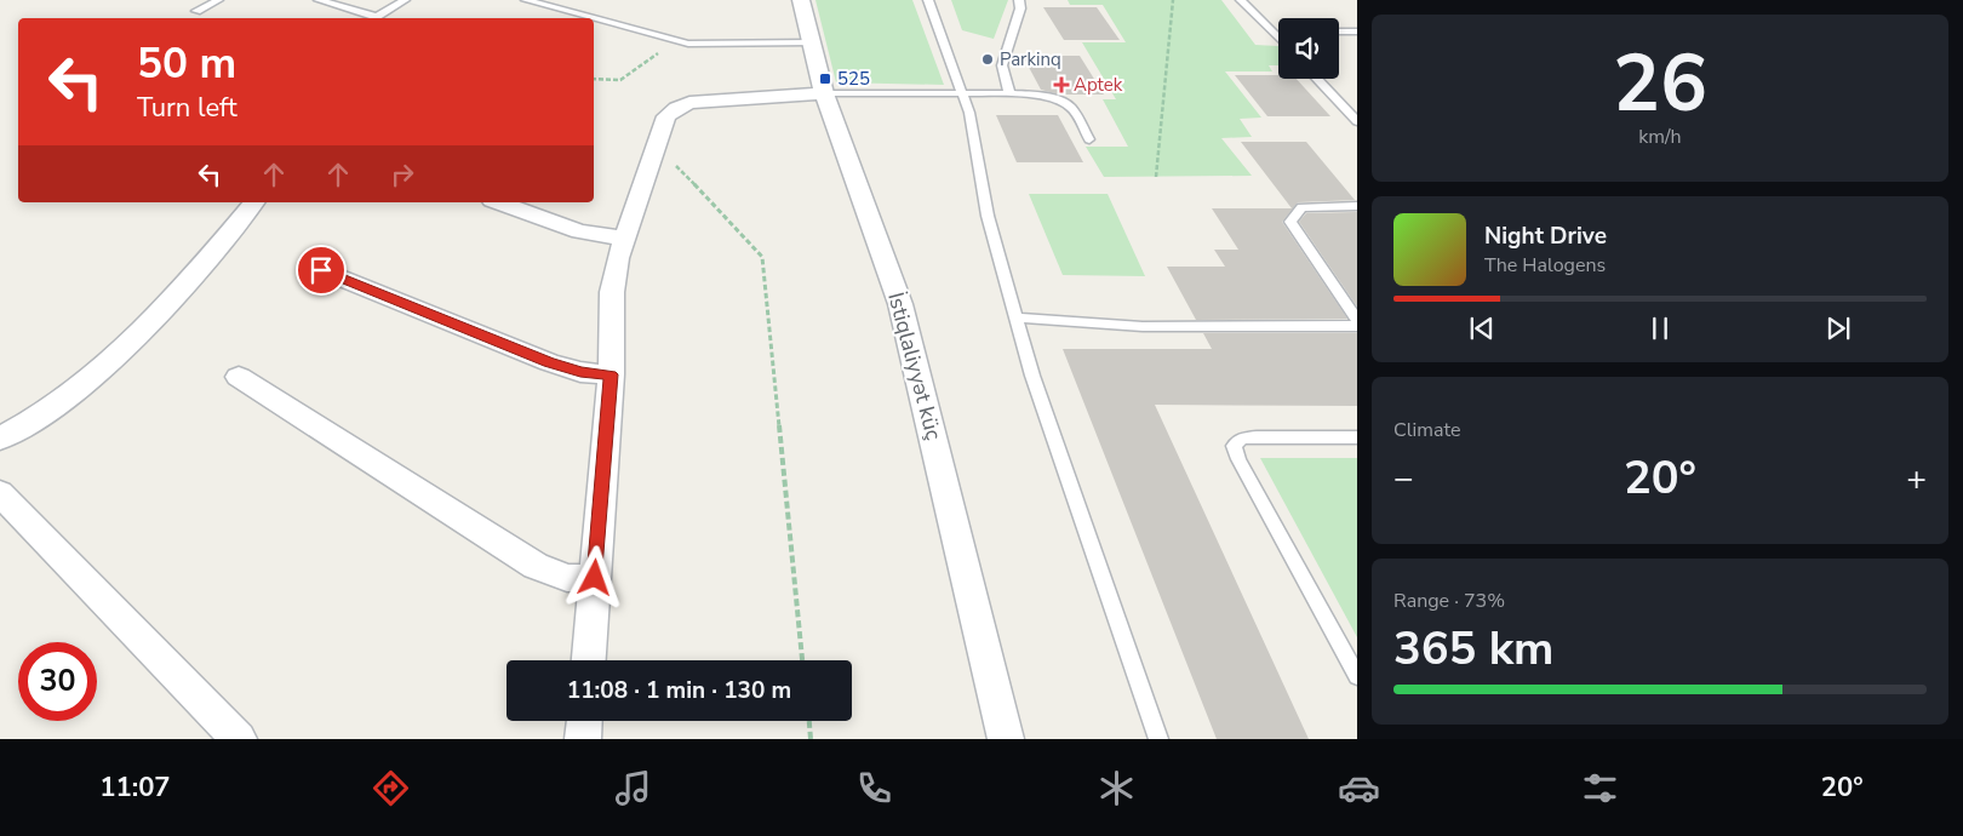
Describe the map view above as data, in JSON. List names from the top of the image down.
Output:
{
  "streets": {
    "street": ["İstiqlaliyyət küç"]
  },
  "places": {
    "other": ["Parkinq"],
    "transit": ["525"],
    "health": ["Aptek"]
  },
  "page": {
    "tile": [
      ["26", "km/h"],
      "Climate",
      ["Range · 73%", "365 km"]
    ],
    "turn": ["50 m", "Turn left"],
    "song": ["Night Drive", "The Halogens"],
    "heat": ["−", "20°", "+"],
    "limit": "30",
    "trip": "11:08 · 1 min · 130 m",
    "tabs": ["11:07", "20°"]
  }
}
